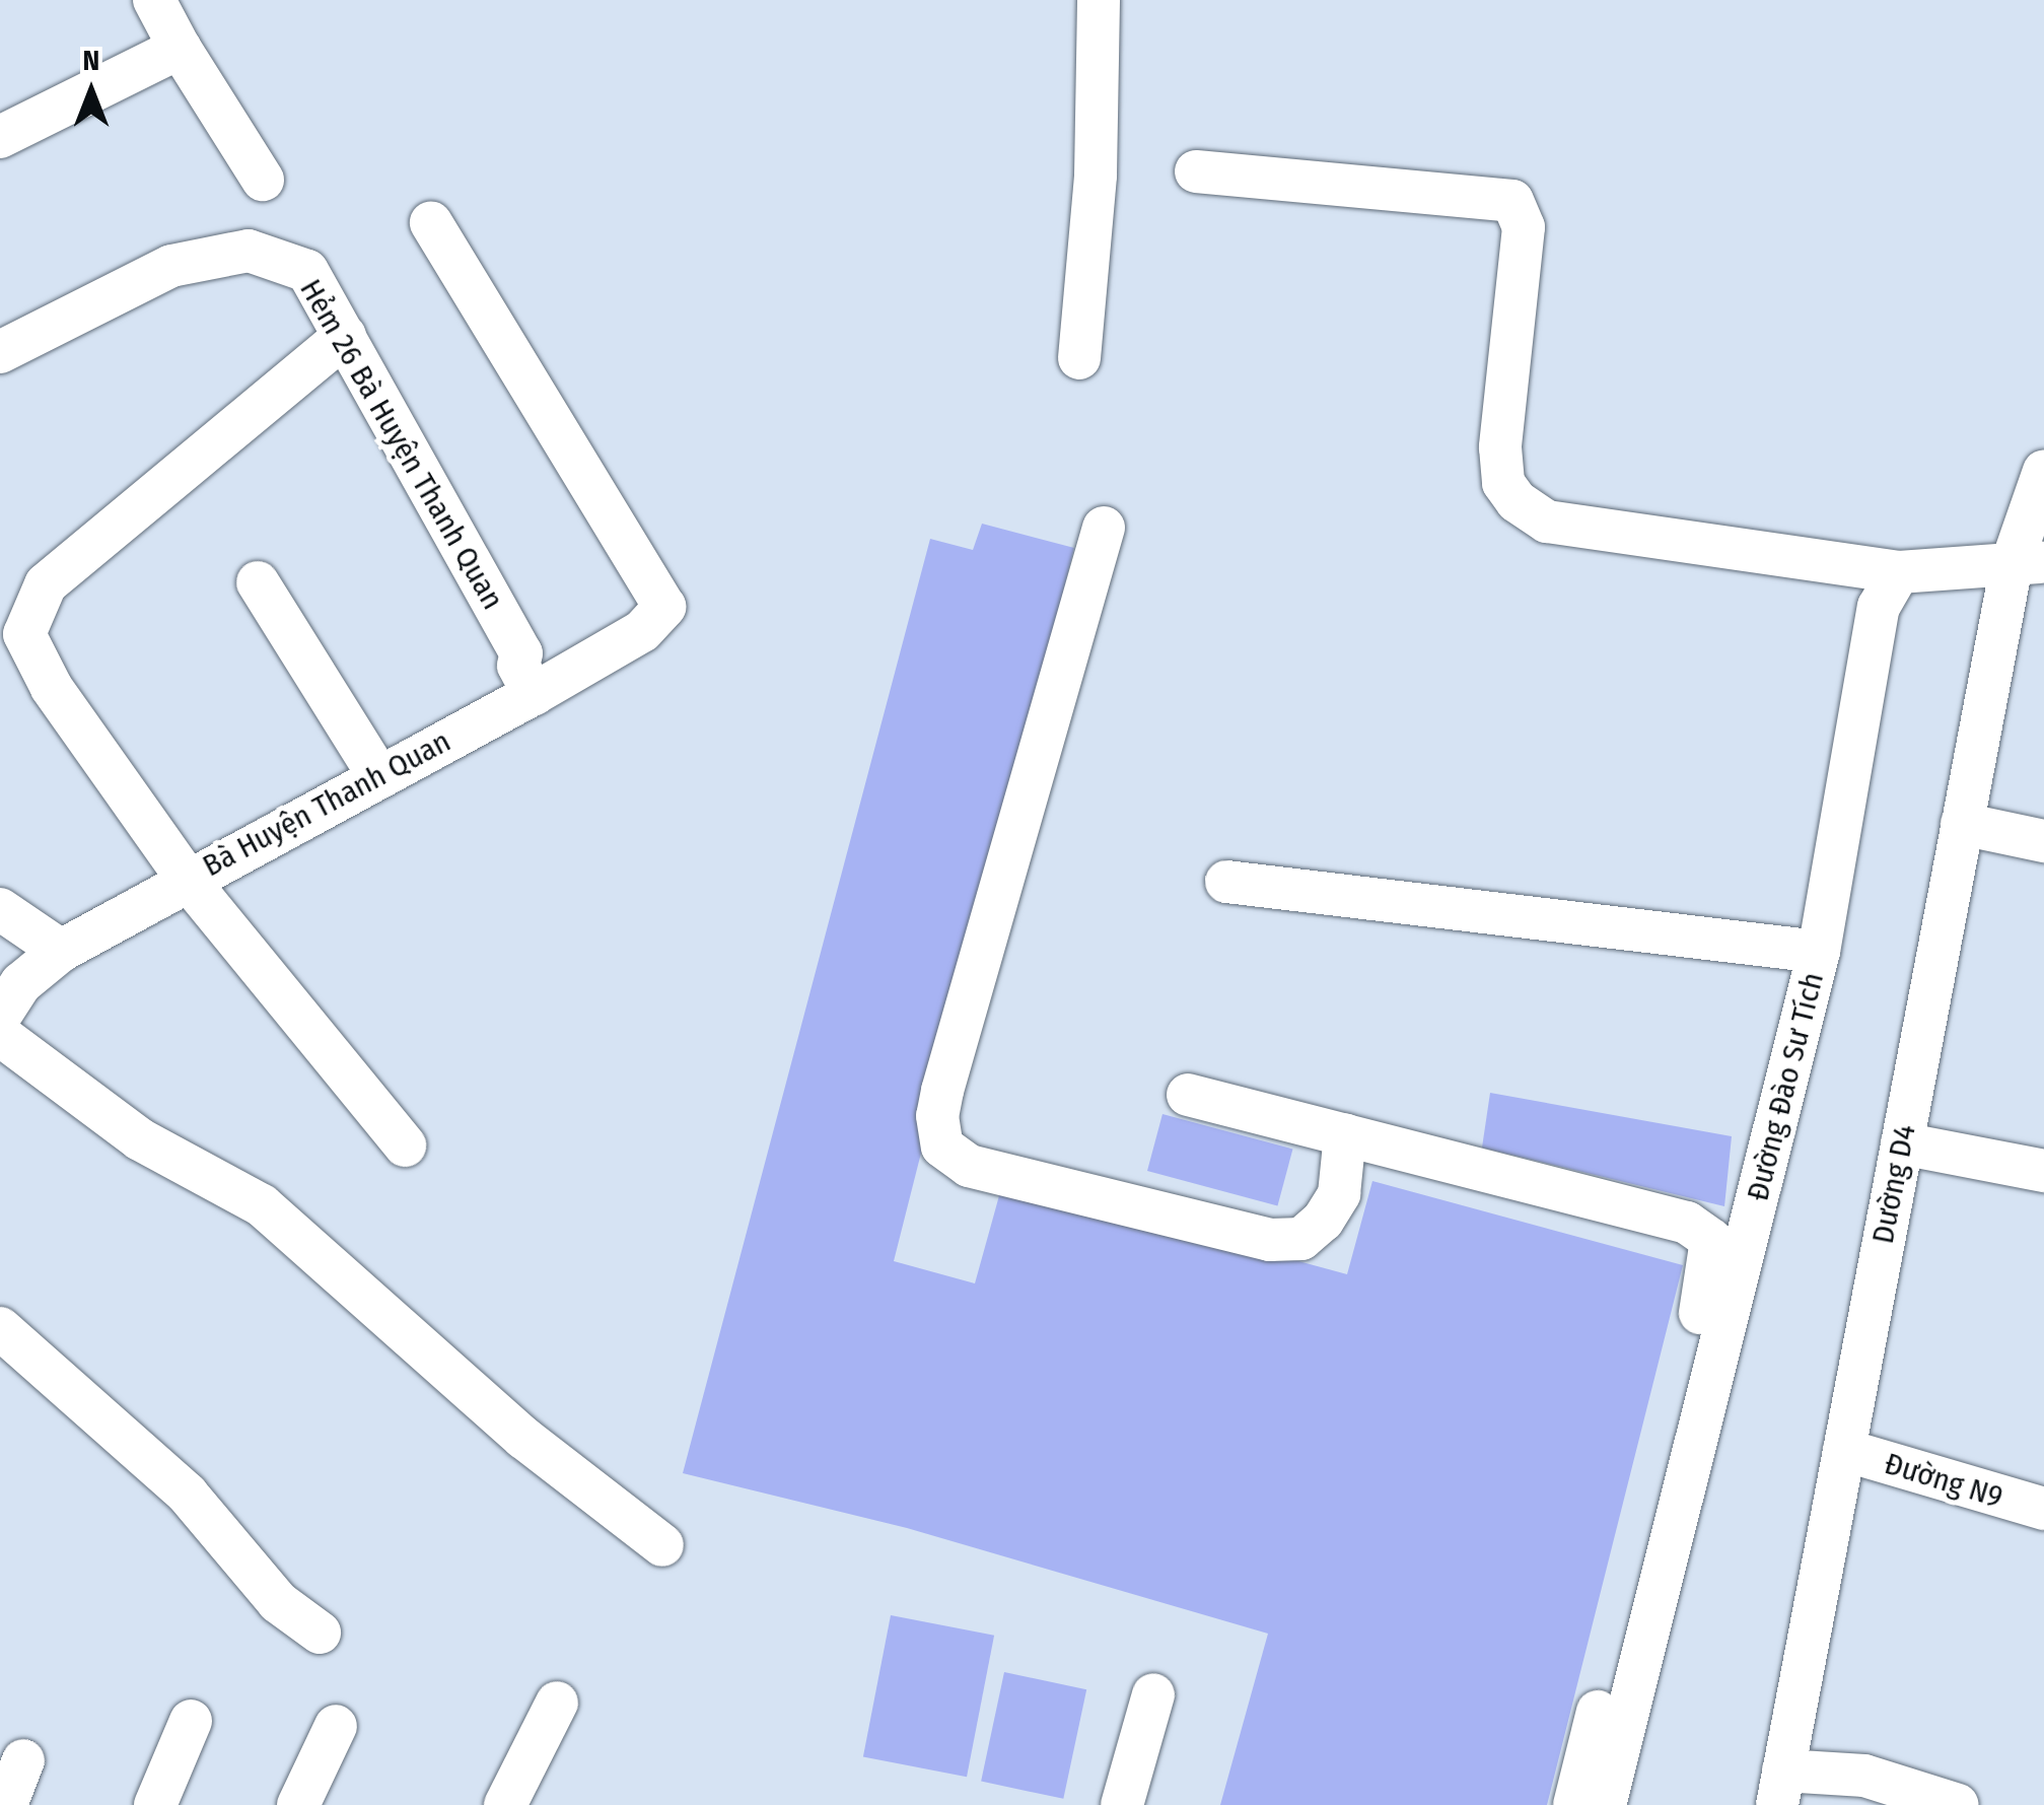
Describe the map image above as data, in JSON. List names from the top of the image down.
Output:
{
  "streets": {
    "street": [
      "Hẻm 26 Bà Huyện Thanh Quan",
      "Bà Huyện Thanh Quan",
      "Đường Đào Sư Tích",
      "Dường D4",
      "Đường N9"
    ]
  },
  "crossings": [
    ["Hẻm 26 Bà Huyện Thanh Quan", "Bà Huyện Thanh Quan"],
    ["Dường D4", "Đường N9"]
  ],
  "north": "top"
}
